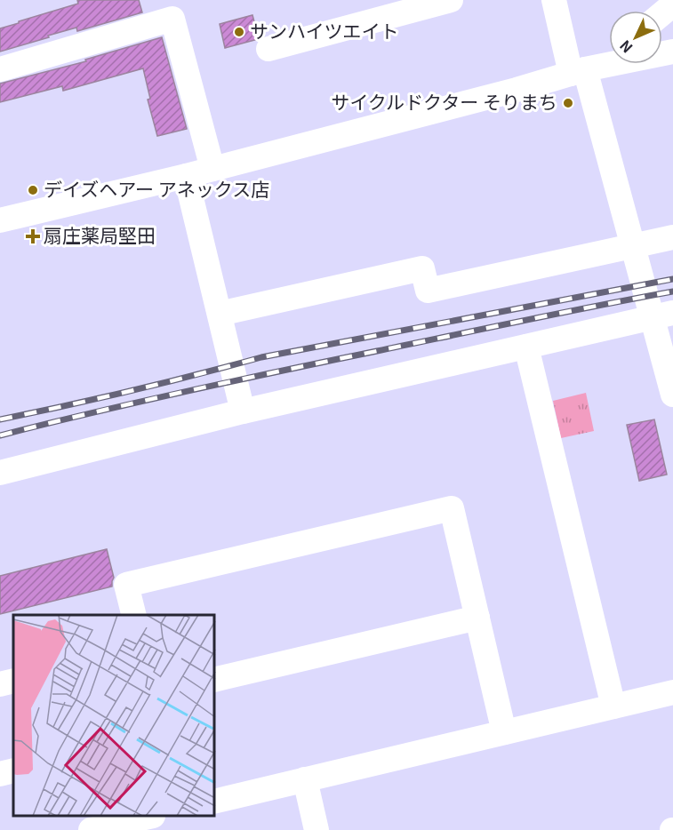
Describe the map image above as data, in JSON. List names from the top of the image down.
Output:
{
  "places": {
    "other": ["サンハイツエイト", "サイクルドクター そりまち", "デイズヘアー アネックス店"],
    "health": ["扇庄薬局堅田"]
  },
  "north": "bottom left"
}
